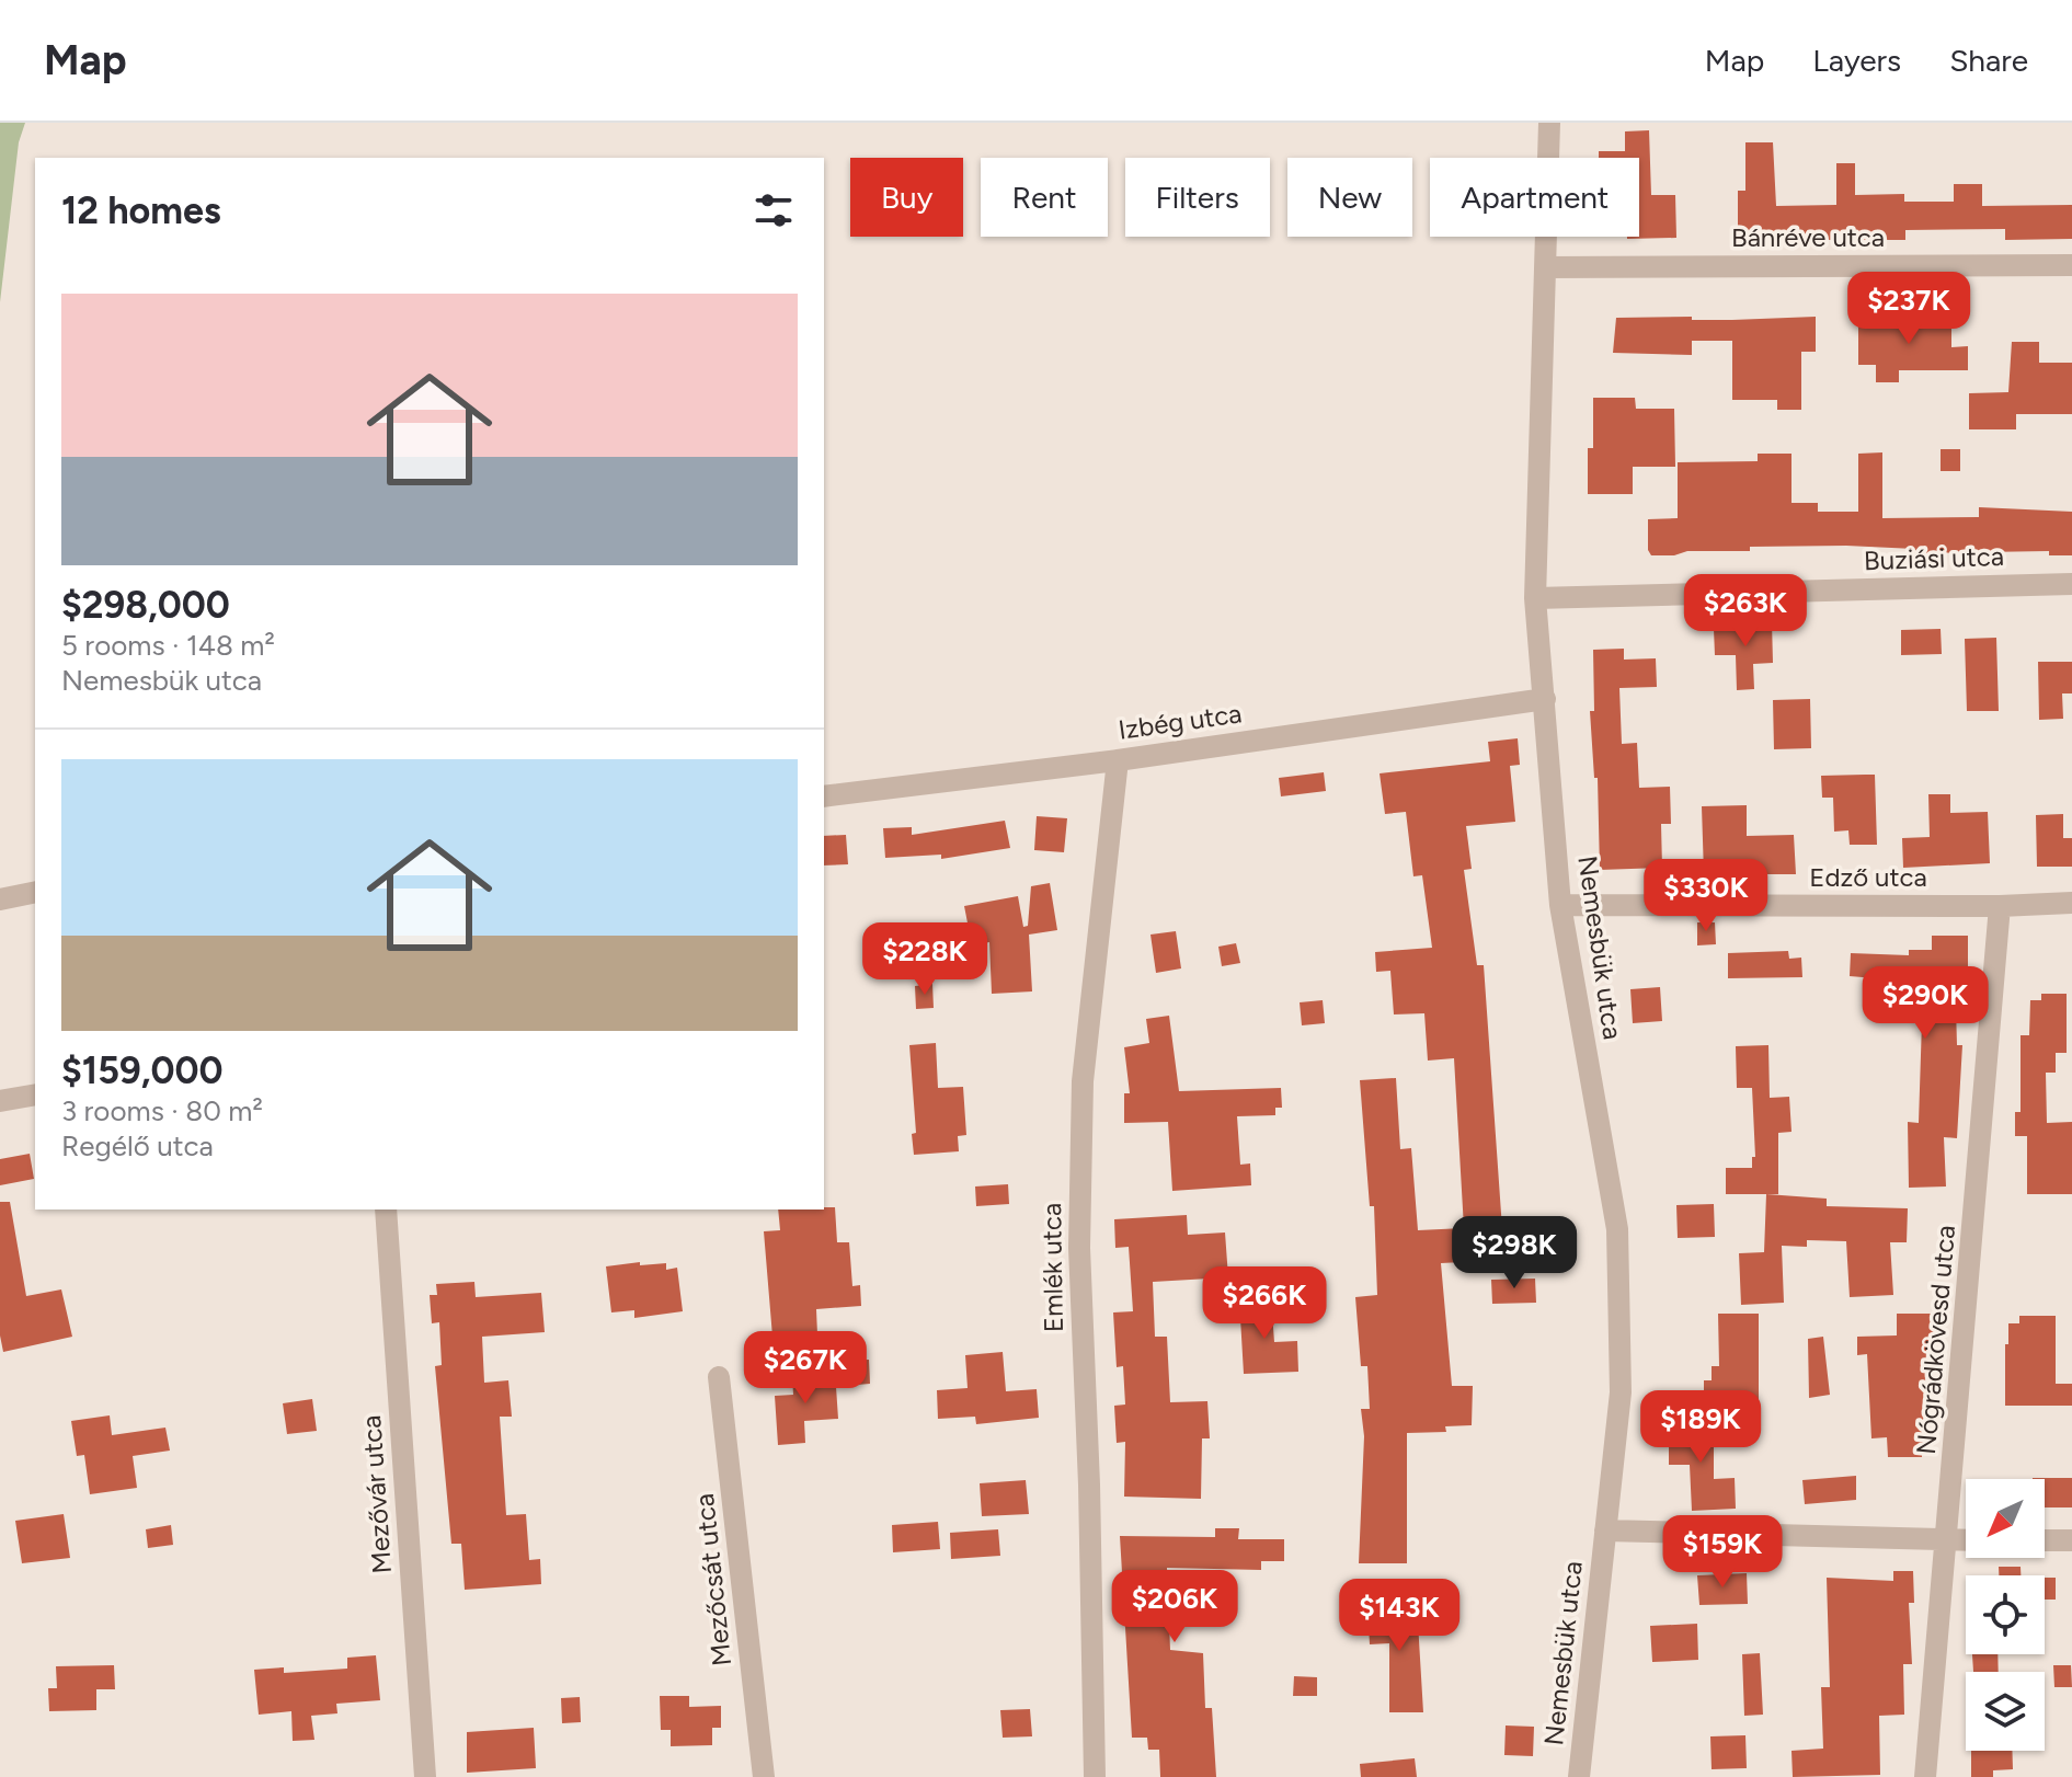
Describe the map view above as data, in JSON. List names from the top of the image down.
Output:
{
  "streets": {
    "street": [
      "Bánréve utca",
      "Buziási utca",
      "Izbég utca",
      "Edző utca",
      "Nemesbük utca",
      "Emlék utca",
      "Nógrádkövesd utca",
      "Mezővár utca",
      "Mezőcsát utca"
    ]
  },
  "crossings": [
    ["Bánréve utca", "Nemesbük utca"],
    ["Buziási utca", "Nemesbük utca"],
    ["Izbég utca", "Nemesbük utca"],
    ["Izbég utca", "Emlék utca"],
    ["Edző utca", "Nemesbük utca"],
    ["Edző utca", "Nógrádkövesd utca"]
  ],
  "north": "bottom left",
  "page": {
    "header": "Map",
    "nav": ["Map", "Layers", "Share"],
    "chip": [
      "Buy",
      "Rent",
      "Filters",
      "New",
      "Apartment"
    ],
    "heading": "12 homes",
    "list": [
      {
        "name": "$298,000",
        "note": "5 rooms · 148 m² · Nemesbük utca"
      },
      {
        "name": "$159,000",
        "note": "3 rooms · 80 m² · Regélő utca"
      }
    ],
    "price": [
      "$237K",
      "$263K",
      "$330K",
      "$228K",
      "$290K",
      "$298K",
      "$266K",
      "$267K",
      "$189K",
      "$159K",
      "$206K",
      "$143K"
    ]
  }
}
